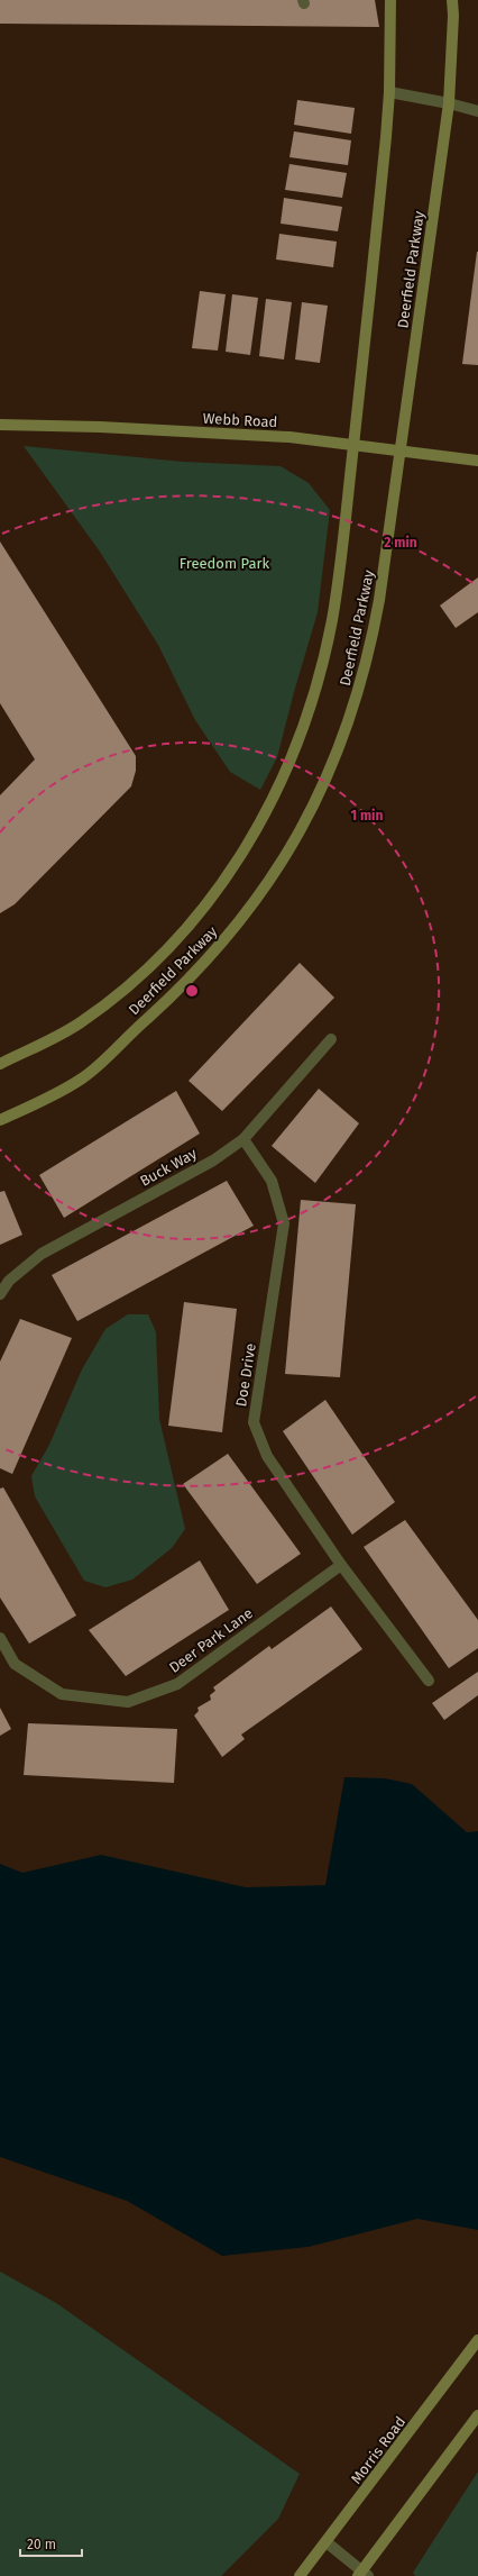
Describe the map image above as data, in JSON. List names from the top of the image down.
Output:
{
  "streets": {
    "main road": ["Deerfield Parkway", "Webb Road", "Morris Road"],
    "street": ["Buck Way", "Doe Drive", "Deer Park Lane"]
  },
  "crossings": [
    ["Deerfield Parkway", "Webb Road"],
    ["Buck Way", "Doe Drive"],
    ["Doe Drive", "Deer Park Lane"]
  ],
  "parks": ["Freedom Park"],
  "scale_bar": "20 m",
  "rings": ["2 min", "1 min"]
}
